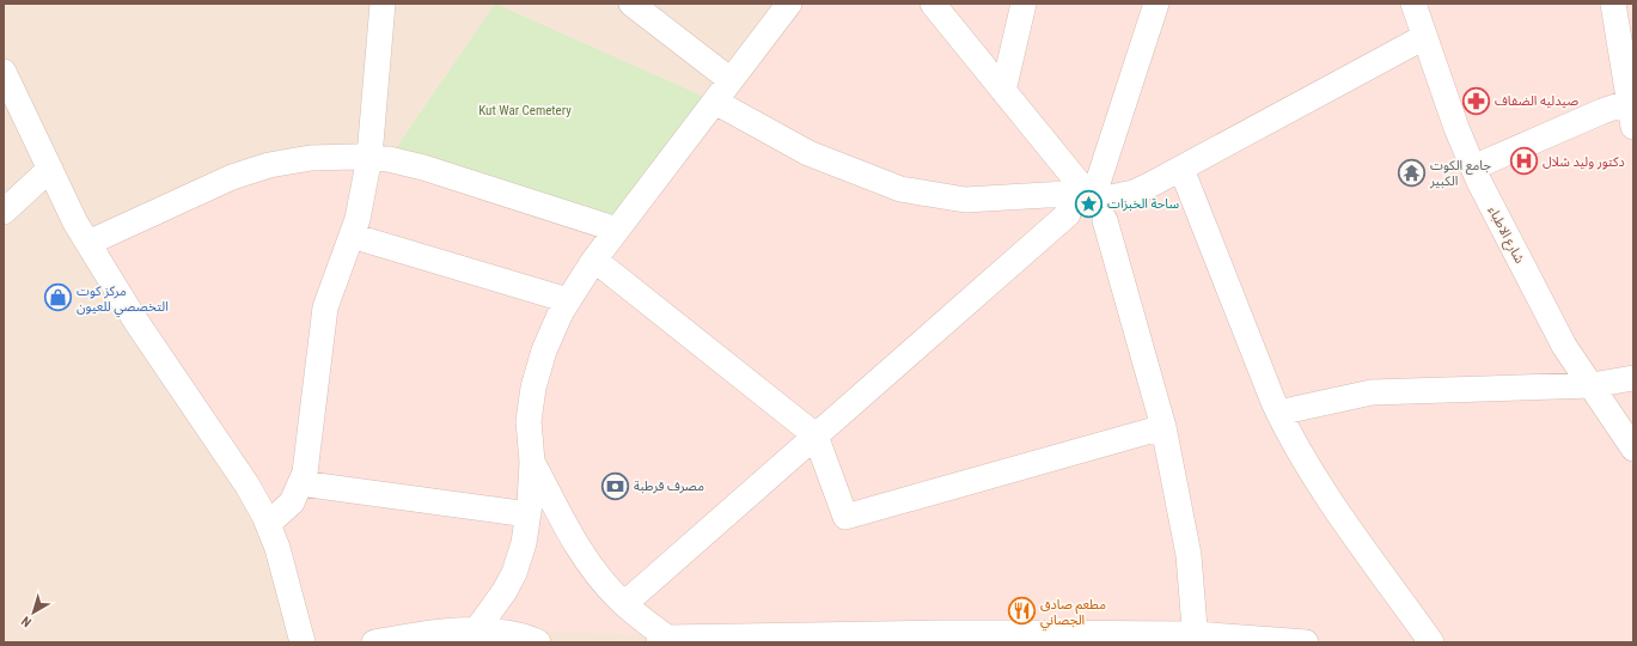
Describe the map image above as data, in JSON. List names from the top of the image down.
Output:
{
  "streets": {
    "street": ["شارع الاطباء"]
  },
  "parks": ["Kut War Cemetery"],
  "places": {
    "pharmacy": ["صيدليه الضفاف"],
    "hospital": ["دكتور وليد شلال"],
    "temple": ["جامع الكوت الكبير"],
    "place": ["ساحة الخبزات"],
    "shop": ["مركز كوت التخصصي للعيون"],
    "bank": ["مصرف قرطبة"],
    "restaurant": ["مطعم صادق الجصاني"]
  },
  "north": "bottom left"
}
